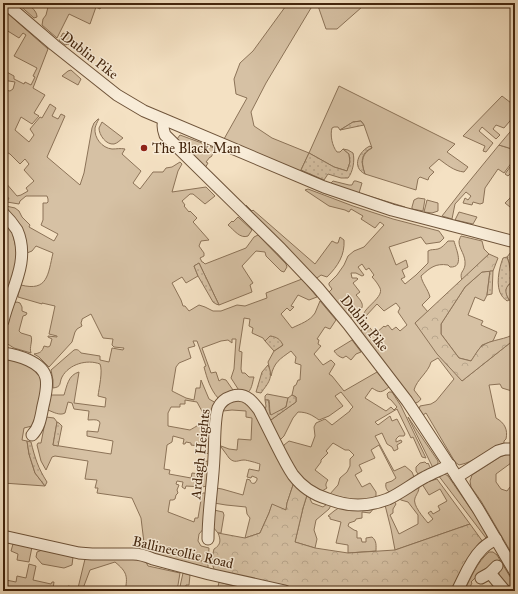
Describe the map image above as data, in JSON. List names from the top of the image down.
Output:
{
  "streets": {
    "street": ["Dublin Pike", "Ardagh Heights", "Ballinecollie Road"]
  },
  "crossings": [
    ["Dublin Pike", "Ardagh Heights"]
  ],
  "places": ["The Black Man"]
}
